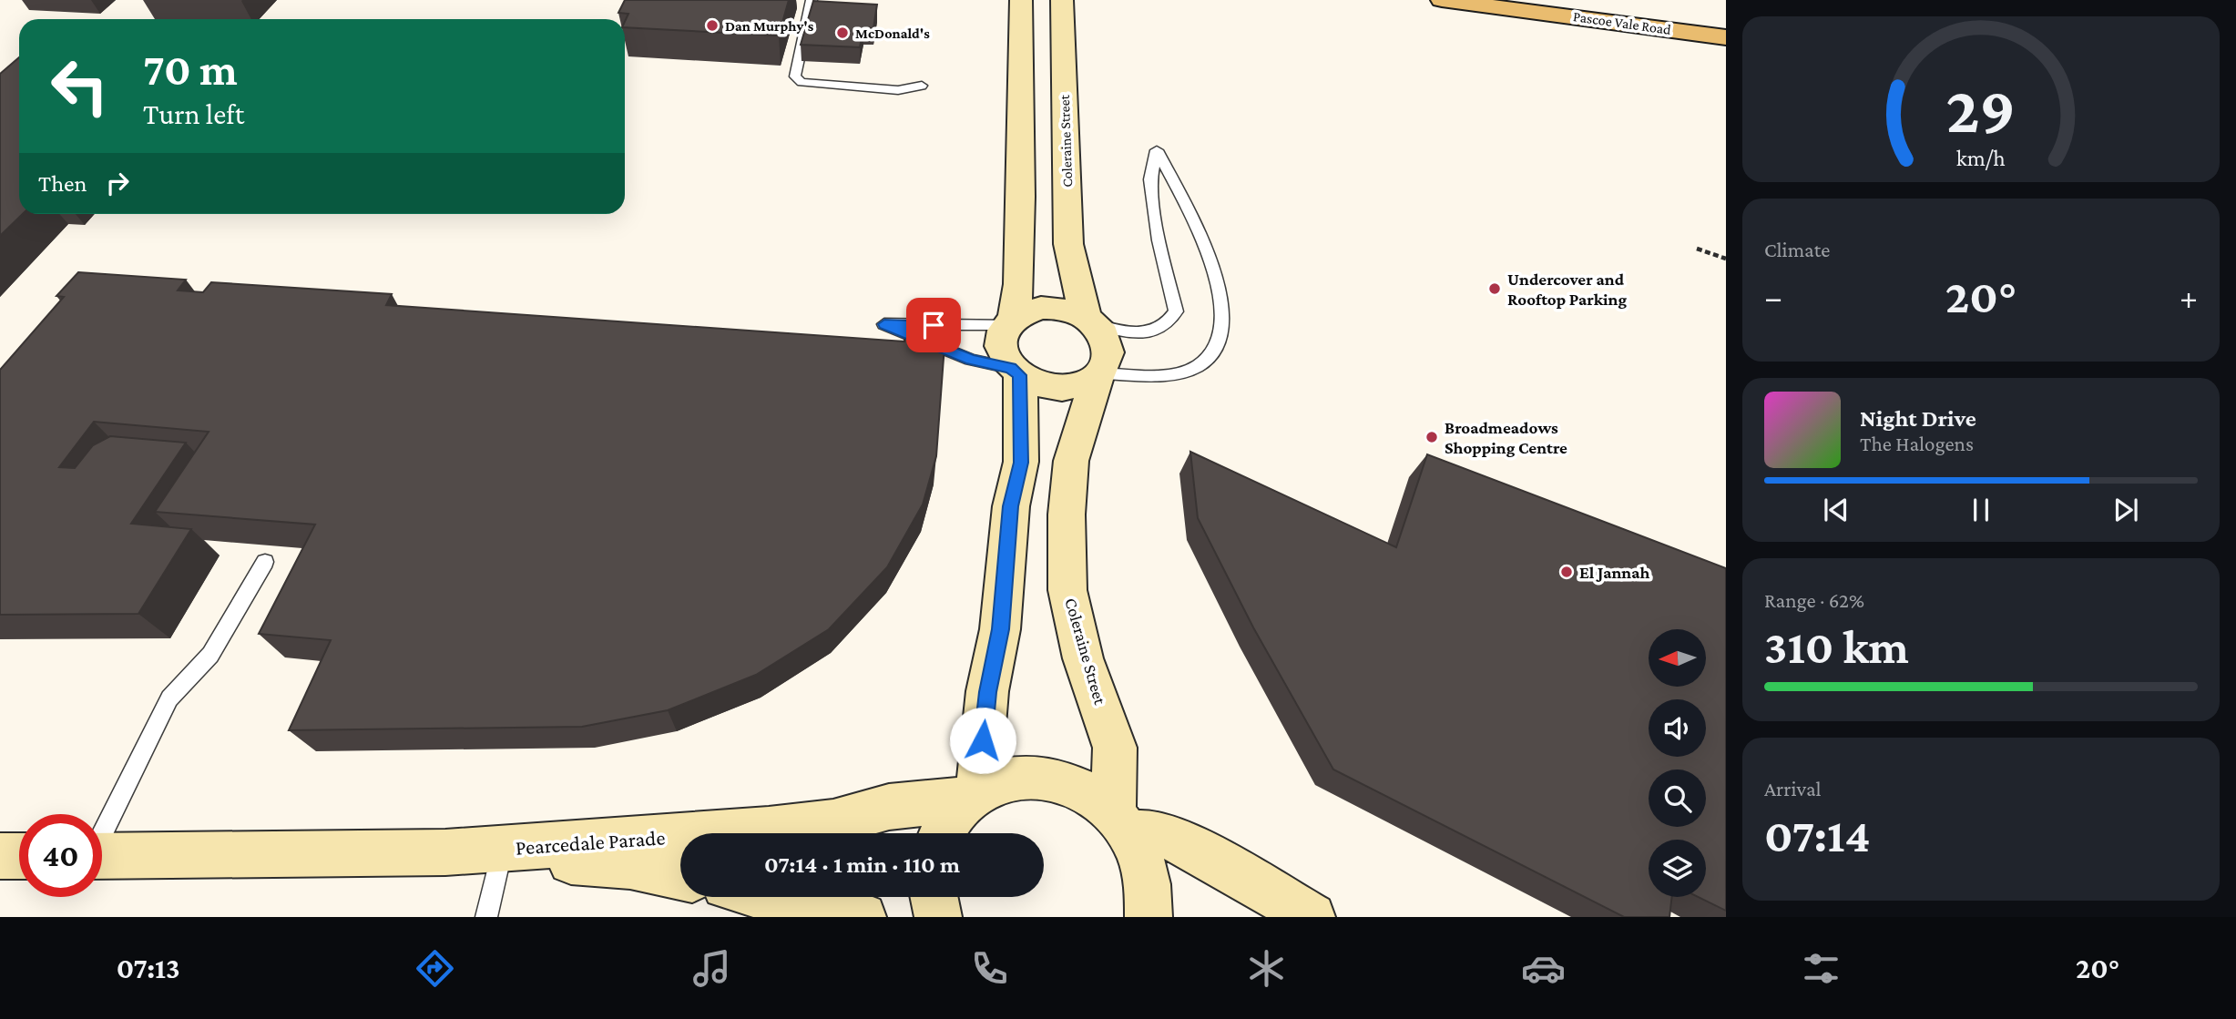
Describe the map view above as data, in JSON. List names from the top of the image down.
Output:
{
  "streets": {
    "main road": ["Pascoe Vale Road"],
    "street": ["Coleraine Street", "Pearcedale Parade"]
  },
  "crossings": [
    ["Coleraine Street", "Pearcedale Parade"]
  ],
  "places": [
    "Dan Murphy's",
    "McDonald's",
    "Undercover and Rooftop Parking",
    "Broadmeadows Shopping Centre",
    "El Jannah"
  ],
  "north": "left",
  "page": {
    "turn": ["70 m", "Turn left"],
    "then": "Then",
    "tile": [
      "Climate",
      ["Range · 62%", "310 km"],
      ["Arrival", "07:14"]
    ],
    "heat": ["−", "20°", "+"],
    "song": ["Night Drive", "The Halogens"],
    "limit": "40",
    "trip": "07:14 · 1 min · 110 m",
    "tabs": ["07:13", "20°"],
    "gauge": ["29", "km/h"]
  }
}
